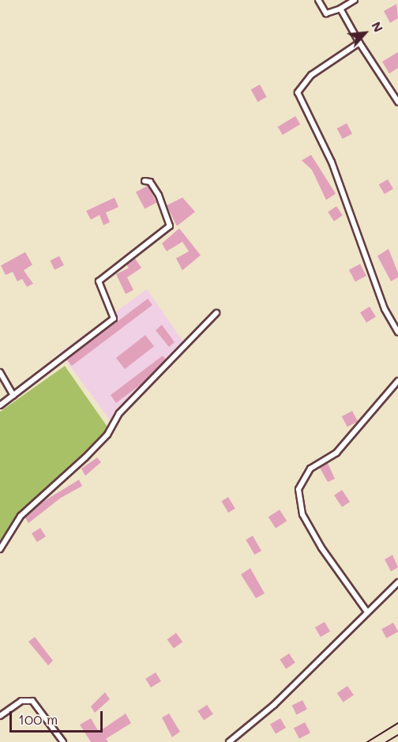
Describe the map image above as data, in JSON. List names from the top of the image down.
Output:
{
  "scale_bar": "100 m",
  "north": "top right"
}
